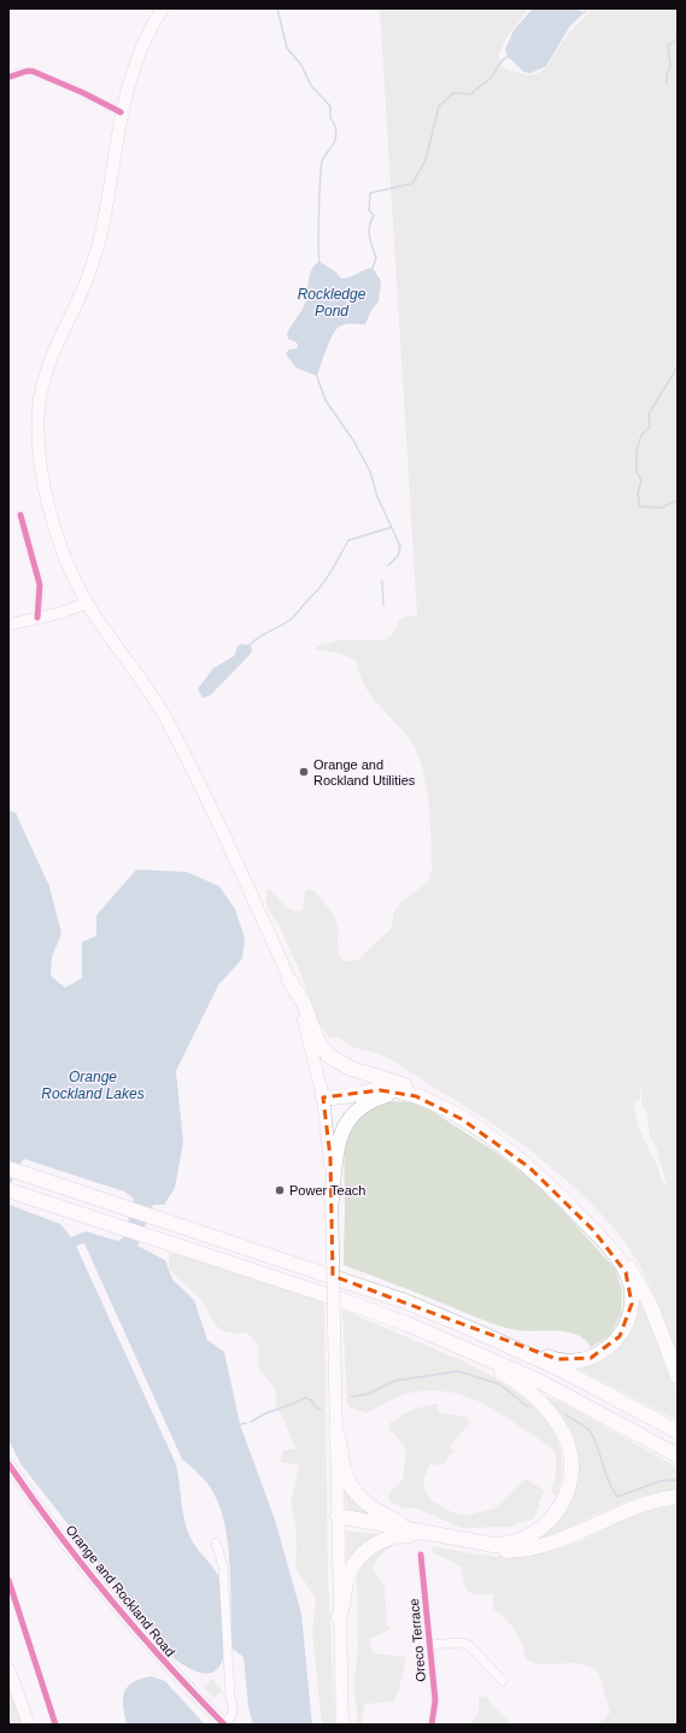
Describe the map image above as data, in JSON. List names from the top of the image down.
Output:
{
  "streets": {
    "street": ["Orange and Rockland Road", "Oreco Terrace"]
  },
  "water": ["Rockledge Pond", "Orange Rockland Lakes"],
  "places": ["Orange and Rockland Utilities", "Power Teach"]
}
